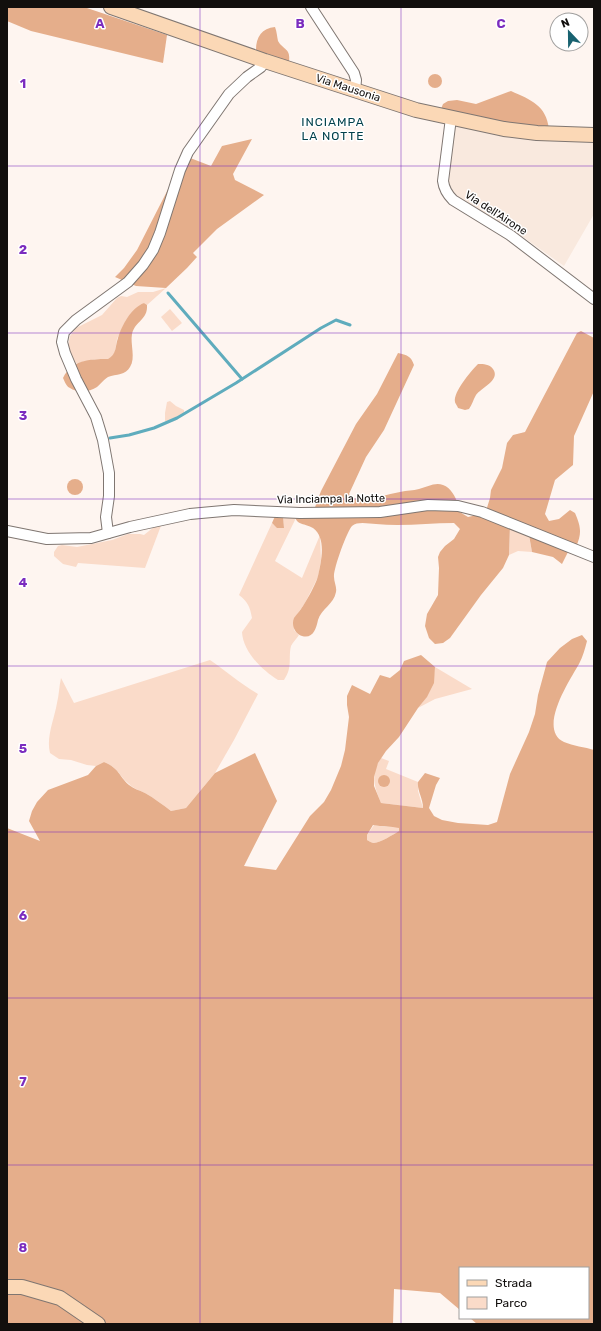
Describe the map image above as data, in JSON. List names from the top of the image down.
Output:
{
  "streets": {
    "main road": ["Via Mausonia"],
    "street": ["Via dell'Airone", "Via Inciampa la Notte"]
  },
  "crossings": [
    ["Via Mausonia", "Via dell'Airone"]
  ],
  "districts": ["INCIAMPA LA NOTTE"],
  "legend": ["Strada", "Parco"],
  "north": "top",
  "grid": {
    "columns": ["A", "B", "C"],
    "rows": [
      "1",
      "2",
      "3",
      "4",
      "5",
      "6",
      "7",
      "8"
    ]
  }
}
